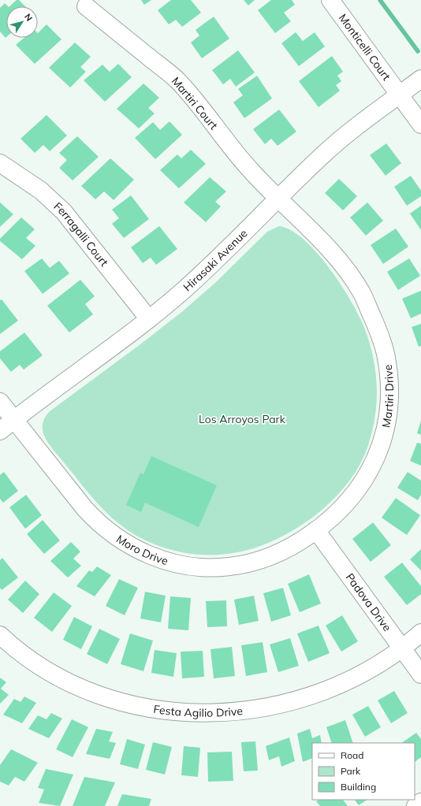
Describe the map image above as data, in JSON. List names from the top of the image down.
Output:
{
  "streets": {
    "street": [
      "Monticelli Court",
      "Martiri Court",
      "Ferragalli Court",
      "Hirasaki Avenue",
      "Martiri Drive",
      "Moro Drive",
      "Padova Drive",
      "Festa Agilio Drive"
    ]
  },
  "crossings": [
    ["Monticelli Court", "Hirasaki Avenue"],
    ["Martiri Court", "Hirasaki Avenue"],
    ["Martiri Court", "Martiri Drive"],
    ["Ferragalli Court", "Hirasaki Avenue"],
    ["Hirasaki Avenue", "Martiri Drive"],
    ["Hirasaki Avenue", "Moro Drive"],
    ["Martiri Drive", "Moro Drive"],
    ["Martiri Drive", "Padova Drive"],
    ["Moro Drive", "Padova Drive"],
    ["Padova Drive", "Festa Agilio Drive"]
  ],
  "parks": ["Los Arroyos Park"],
  "legend": ["Road", "Park", "Building"],
  "north": "top right"
}
